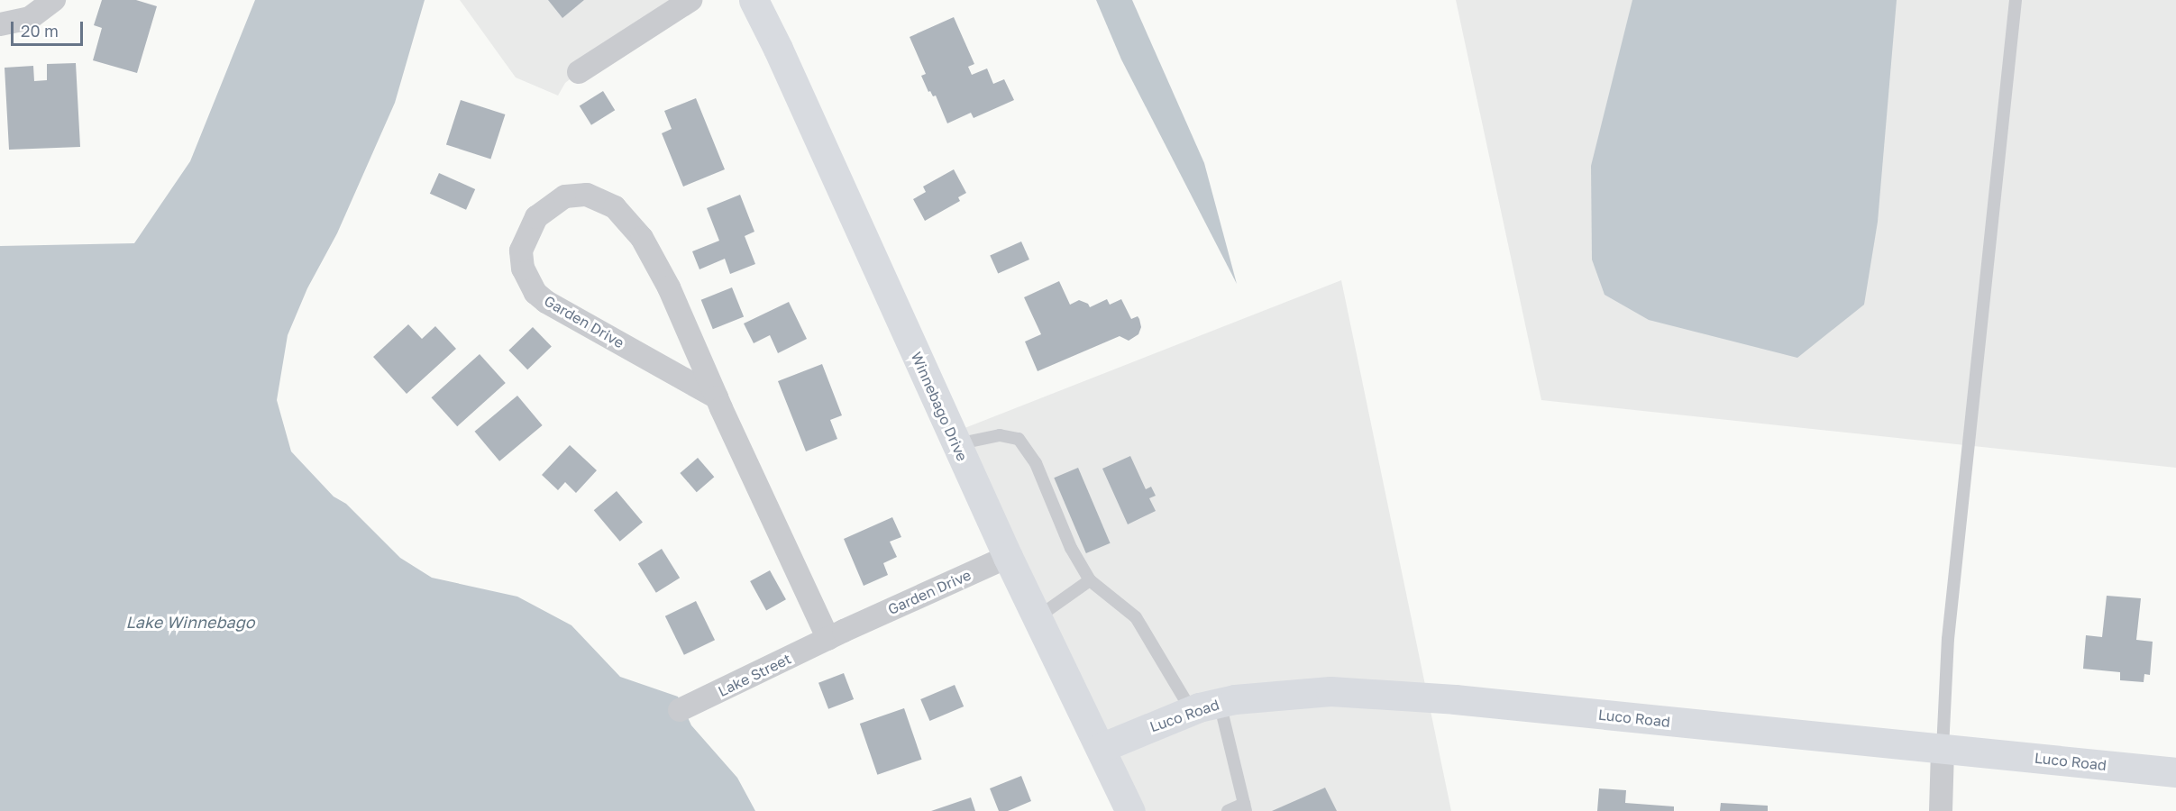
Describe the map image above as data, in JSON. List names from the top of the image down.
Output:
{
  "streets": {
    "street": [
      "Garden Drive",
      "Winnebago Drive",
      "Lake Street",
      "Luco Road"
    ]
  },
  "crossings": [
    ["Garden Drive", "Winnebago Drive"],
    ["Garden Drive", "Lake Street"],
    ["Winnebago Drive", "Luco Road"]
  ],
  "water": ["Lake Winnebago"],
  "scale_bar": "20 m"
}
